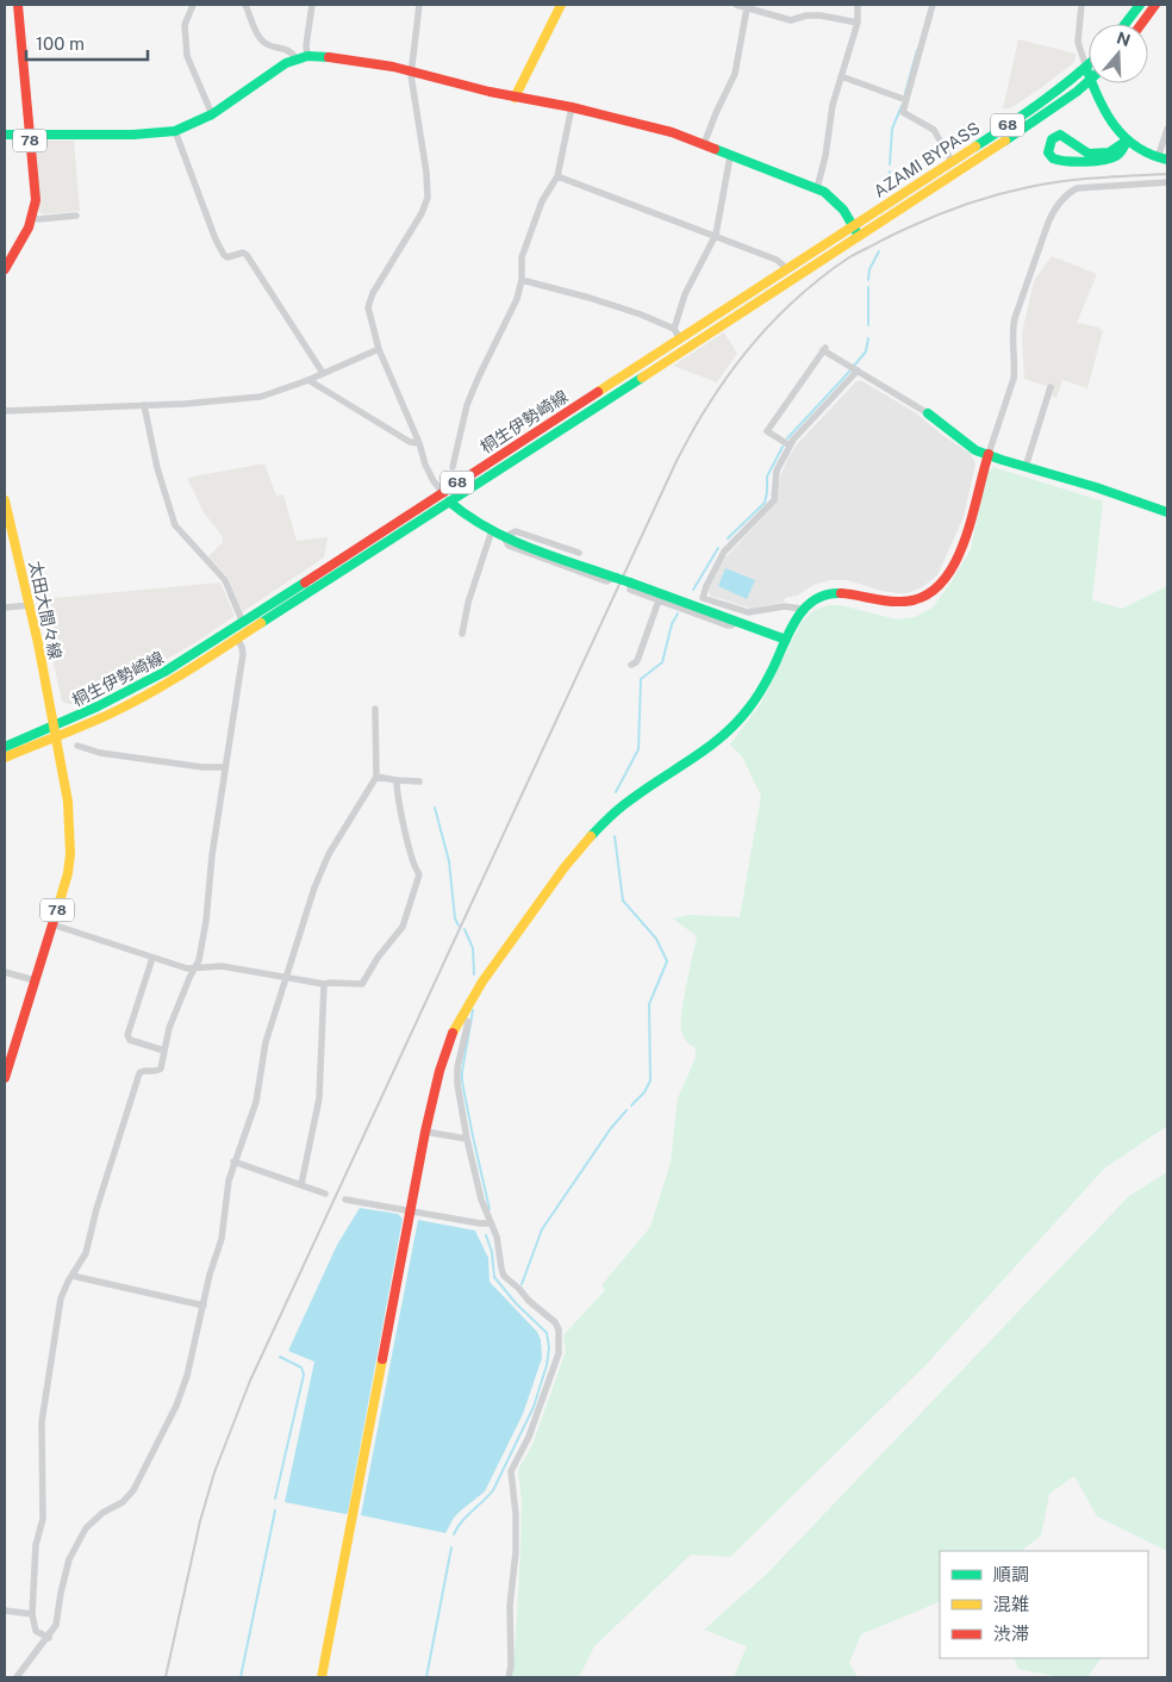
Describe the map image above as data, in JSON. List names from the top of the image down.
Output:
{
  "streets": {
    "main road": [
      "68",
      "78",
      "AZAMI BYPASS",
      "桐生伊勢崎線",
      "太田大間々線"
    ]
  },
  "crossings": [
    ["AZAMI BYPASS", "桐生伊勢崎線"],
    ["桐生伊勢崎線", "太田大間々線"]
  ],
  "legend": ["順調", "混雑", "渋滞"],
  "scale_bar": "100 m",
  "north": "top"
}
